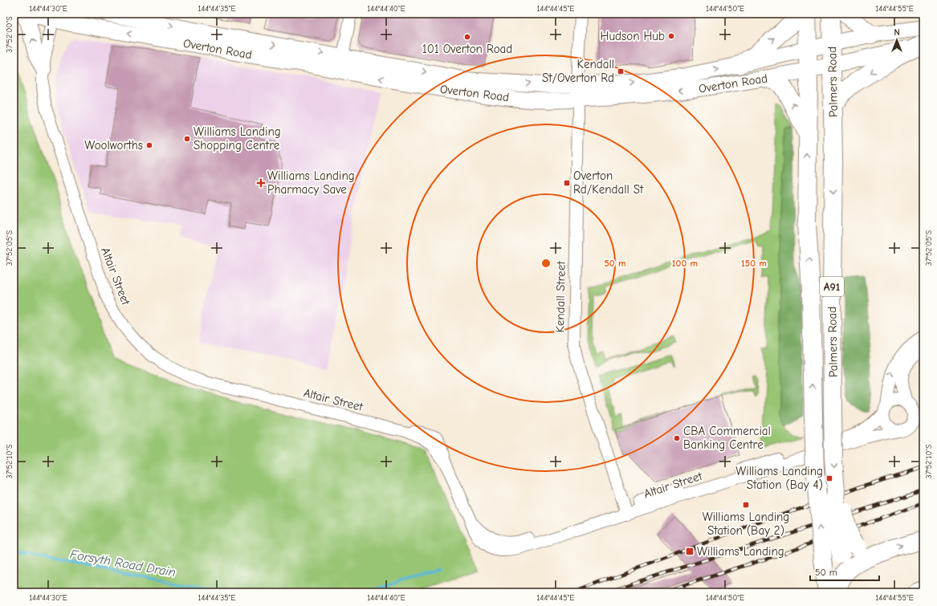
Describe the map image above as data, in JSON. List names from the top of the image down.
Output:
{
  "streets": {
    "highway": ["Palmers Road", "A91"],
    "street": ["Overton Road", "Altair Street", "Kendall Street"]
  },
  "crossings": [
    ["Overton Road", "Palmers Road"],
    ["Overton Road", "Altair Street"],
    ["Overton Road", "Kendall Street"],
    ["Altair Street", "Kendall Street"]
  ],
  "water": ["Forsyth Road Drain"],
  "places": {
    "other": [
      "Hudson Hub",
      "101 Overton Road",
      "Williams Landing Shopping Centre",
      "Woolworths",
      "CBA Commercial Banking Centre"
    ],
    "transit": [
      "Kendall St/Overton Rd",
      "Overton Rd/Kendall St",
      "Williams Landing Station (Bay 4)",
      "Williams Landing Station (Bay 2)",
      "Williams Landing"
    ],
    "health": ["Williams Landing Pharmacy Save"]
  },
  "scale_bar": "50 m",
  "north": "top",
  "coordinates": [
    "144°44'30\"E",
    "144°44'35\"E",
    "144°44'40\"E",
    "144°44'45\"E",
    "144°44'50\"E",
    "144°44'55\"E",
    "37°52'00\"S",
    "37°52'05\"S",
    "37°52'10\"S"
  ],
  "rings": ["50 m", "100 m", "150 m"]
}
